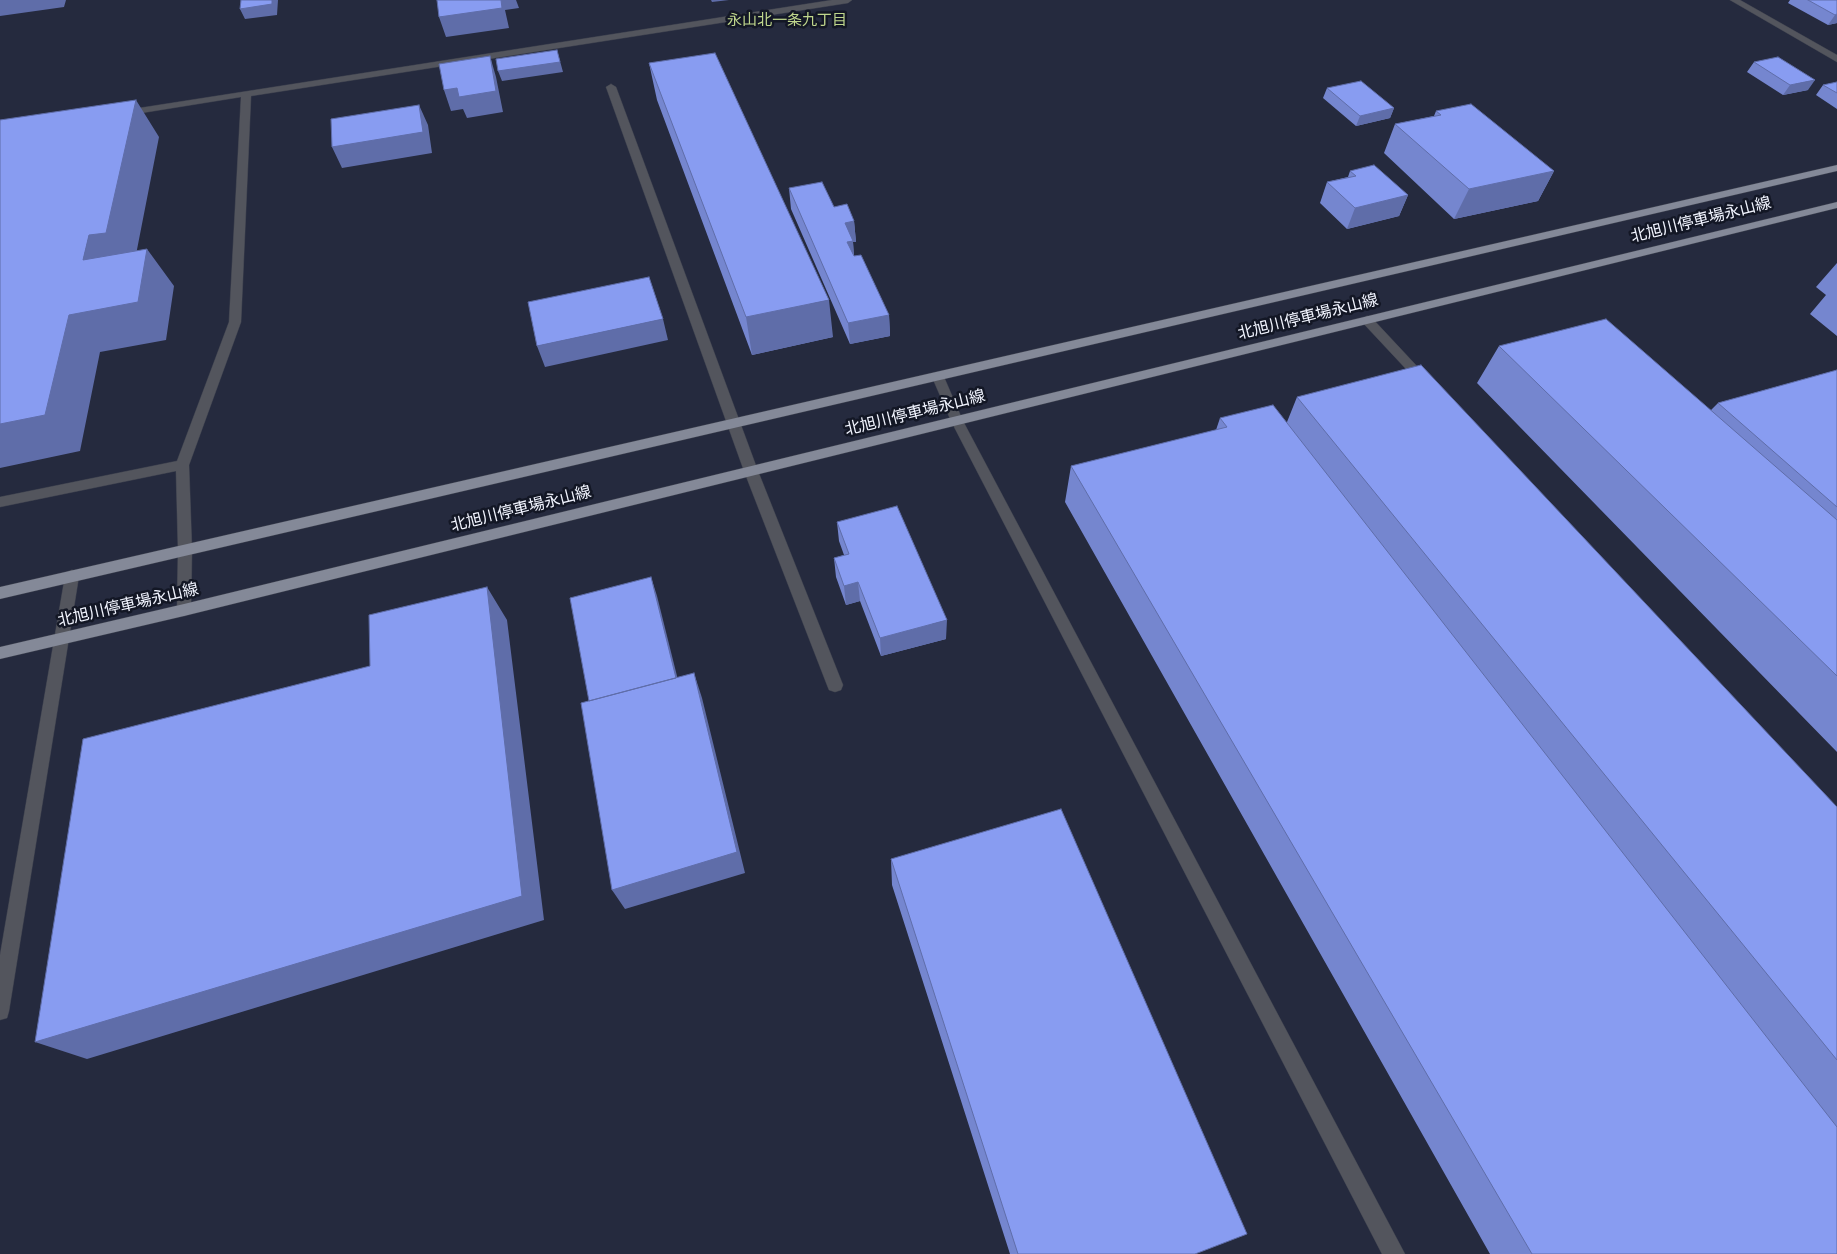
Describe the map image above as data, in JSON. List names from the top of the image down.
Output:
{
  "streets": {
    "main road": ["北旭川停車場永山線"]
  },
  "districts": ["永山北一条九丁目"]
}
